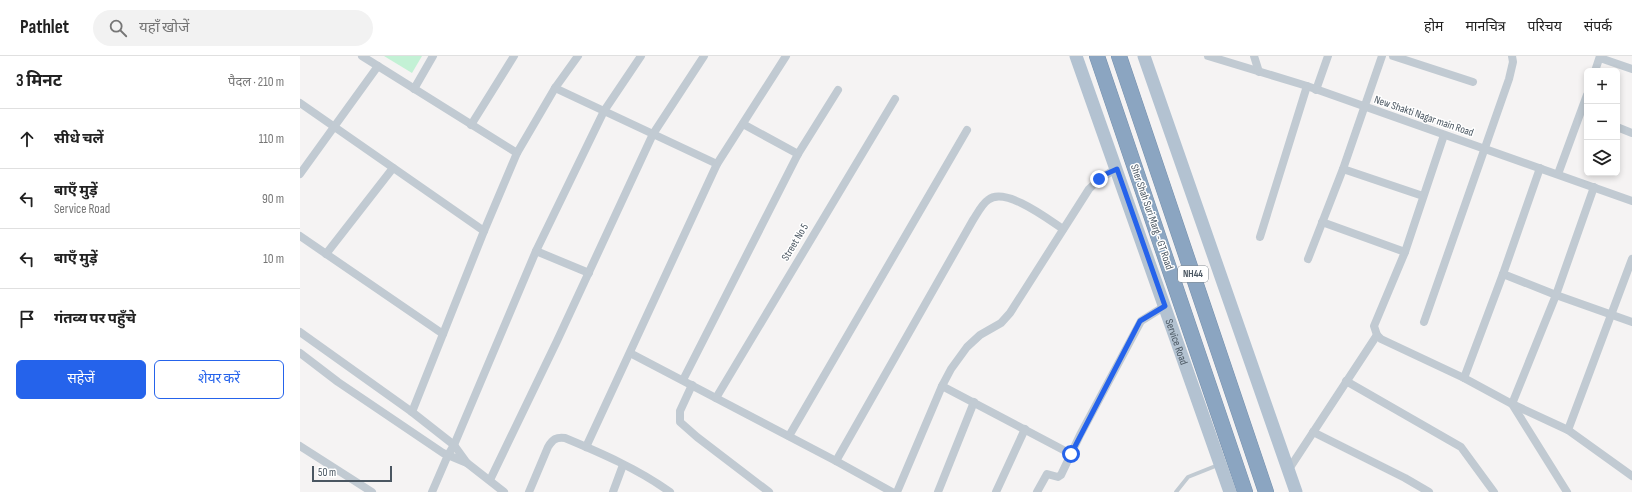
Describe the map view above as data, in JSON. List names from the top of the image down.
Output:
{
  "streets": {
    "highway": ["Sher Shah Suri Marg - GT Road", "NH44"],
    "main road": ["Service Road"],
    "street": ["New Shakti Nagar main Road", "Street No 5"]
  },
  "scale_bar": "50 m",
  "page": {
    "header": "Pathlet",
    "search": "यहाँ खोजें",
    "nav": [
      "होम",
      "मानचित्र",
      "परिचय",
      "संपर्क"
    ],
    "heading": ["3 मिनट", "पैदल · 210 m"],
    "map_buttons": ["+", "−"],
    "list": [
      ["सीधे चलें", "110 m"],
      ["बाएँ मुड़ें", "Service Road", "90 m"],
      ["बाएँ मुड़ें", "10 m"],
      "गंतव्य पर पहुँचे"
    ],
    "buttons": ["सहेजें", "शेयर करें"],
    "scale": "50 m"
  }
}
